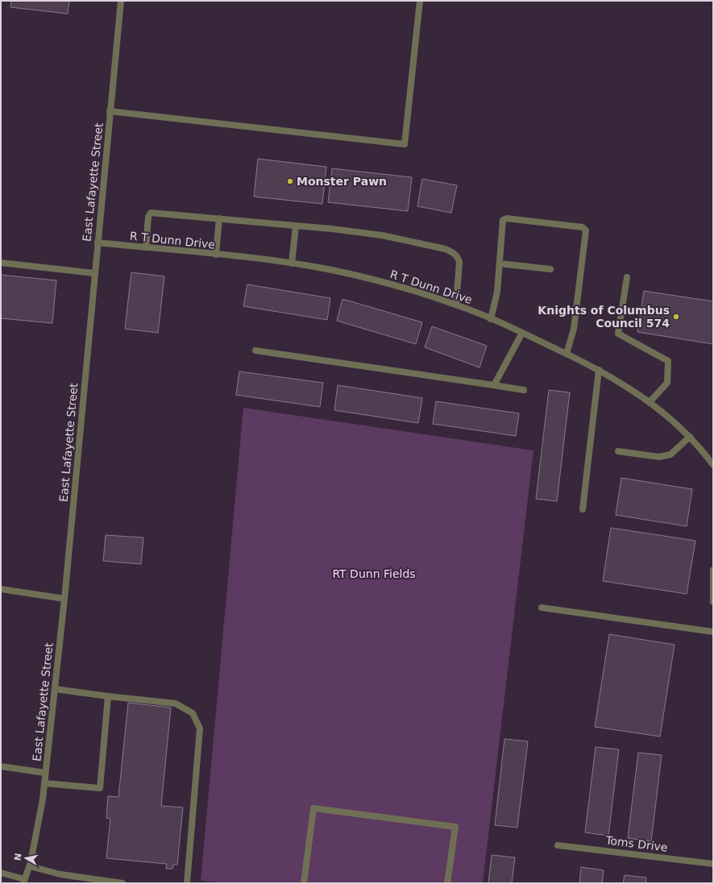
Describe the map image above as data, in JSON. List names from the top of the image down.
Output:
{
  "streets": {
    "street": ["East Lafayette Street", "R T Dunn Drive", "Toms Drive"]
  },
  "crossings": [
    ["East Lafayette Street", "R T Dunn Drive"]
  ],
  "parks": ["RT Dunn Fields"],
  "places": ["Monster Pawn", "Knights of Columbus Council 574"],
  "north": "left"
}
